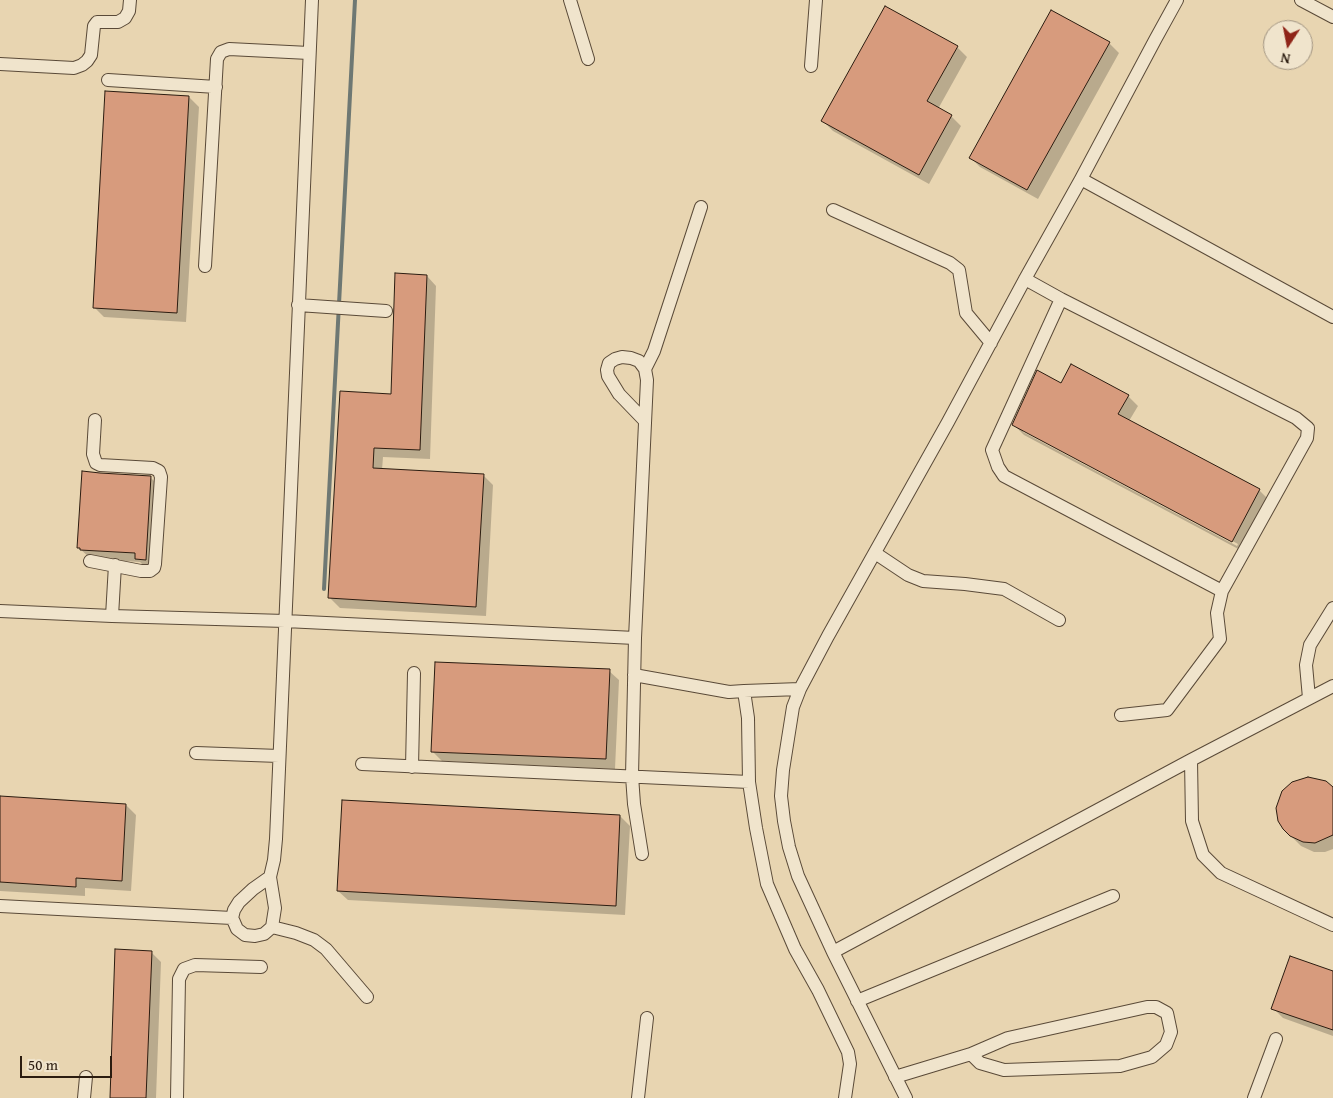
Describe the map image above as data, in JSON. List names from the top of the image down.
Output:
{
  "scale_bar": "50 m",
  "north": "bottom"
}
